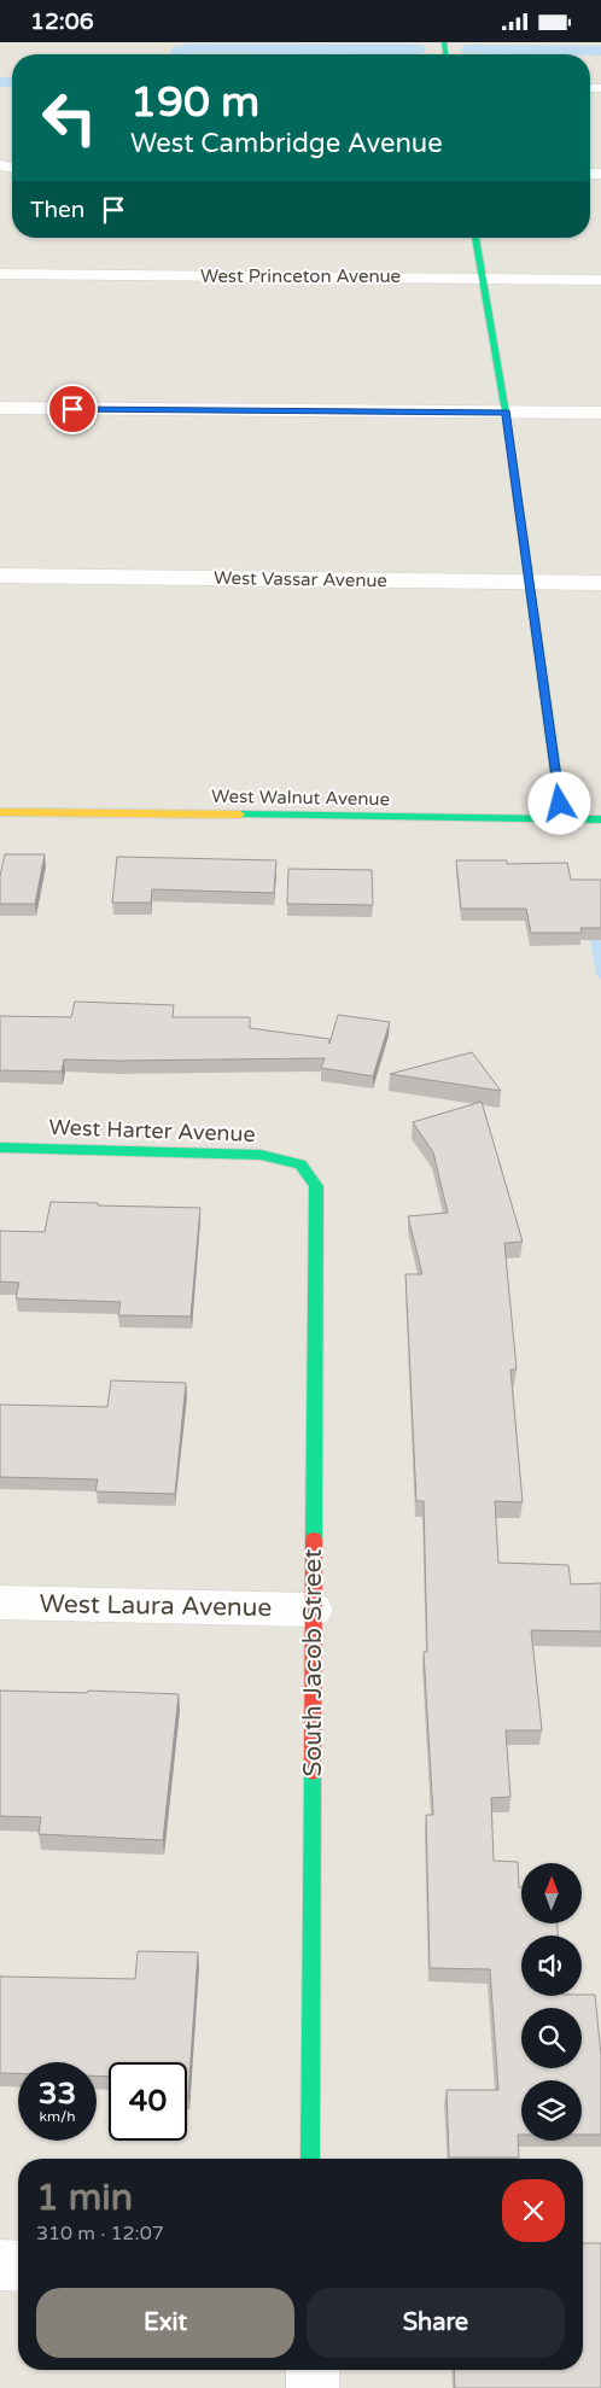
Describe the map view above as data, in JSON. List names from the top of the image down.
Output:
{
  "streets": {
    "street": [
      "West Princeton Avenue",
      "West Vassar Avenue",
      "West Walnut Avenue",
      "West Harter Avenue",
      "West Laura Avenue",
      "South Jacob Street"
    ]
  },
  "crossings": [
    ["West Harter Avenue", "South Jacob Street"],
    ["West Laura Avenue", "South Jacob Street"]
  ],
  "north": "top",
  "page": {
    "status": "12:06",
    "turn": ["190 m", "West Cambridge Avenue"],
    "then": "Then",
    "speed": "33 km/h",
    "limit": "40",
    "heading": ["1 min", "310 m · 12:07"],
    "buttons": ["Exit", "Share"]
  }
}
